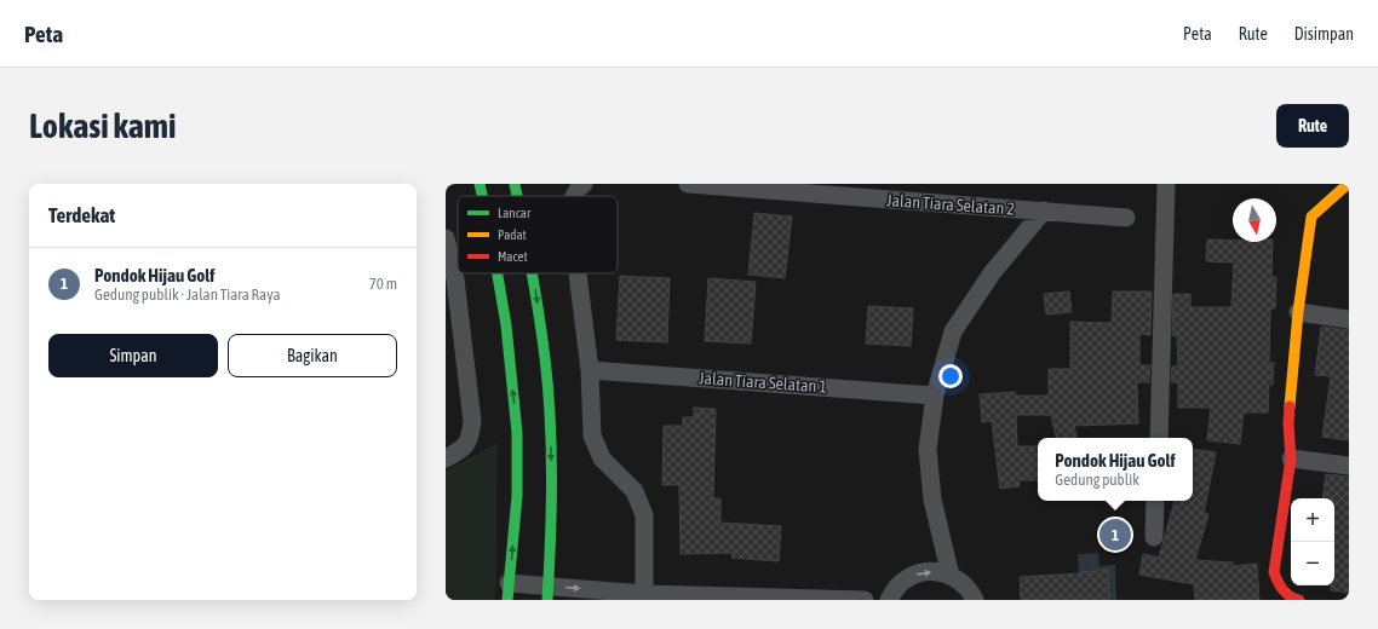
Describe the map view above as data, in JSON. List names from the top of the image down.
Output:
{
  "streets": {
    "street": ["Jalan Tiara Selatan 2", "Jalan Tiara Selatan 1"]
  },
  "legend": ["Lancar", "Padat", "Macet"],
  "north": "bottom",
  "page": {
    "header": "Peta",
    "nav": ["Peta", "Rute", "Disimpan"],
    "buttons": [
      "Rute",
      ["Simpan", "Bagikan"]
    ],
    "title": "Lokasi kami",
    "heading": "Terdekat",
    "list": [
      {
        "mark": "1",
        "name": "Pondok Hijau Golf",
        "note": "Gedung publik · Jalan Tiara Raya",
        "value": "70 m"
      }
    ],
    "popup": ["Pondok Hijau Golf", "Gedung publik"],
    "map_buttons": ["+", "−"],
    "pins": "1"
  }
}
